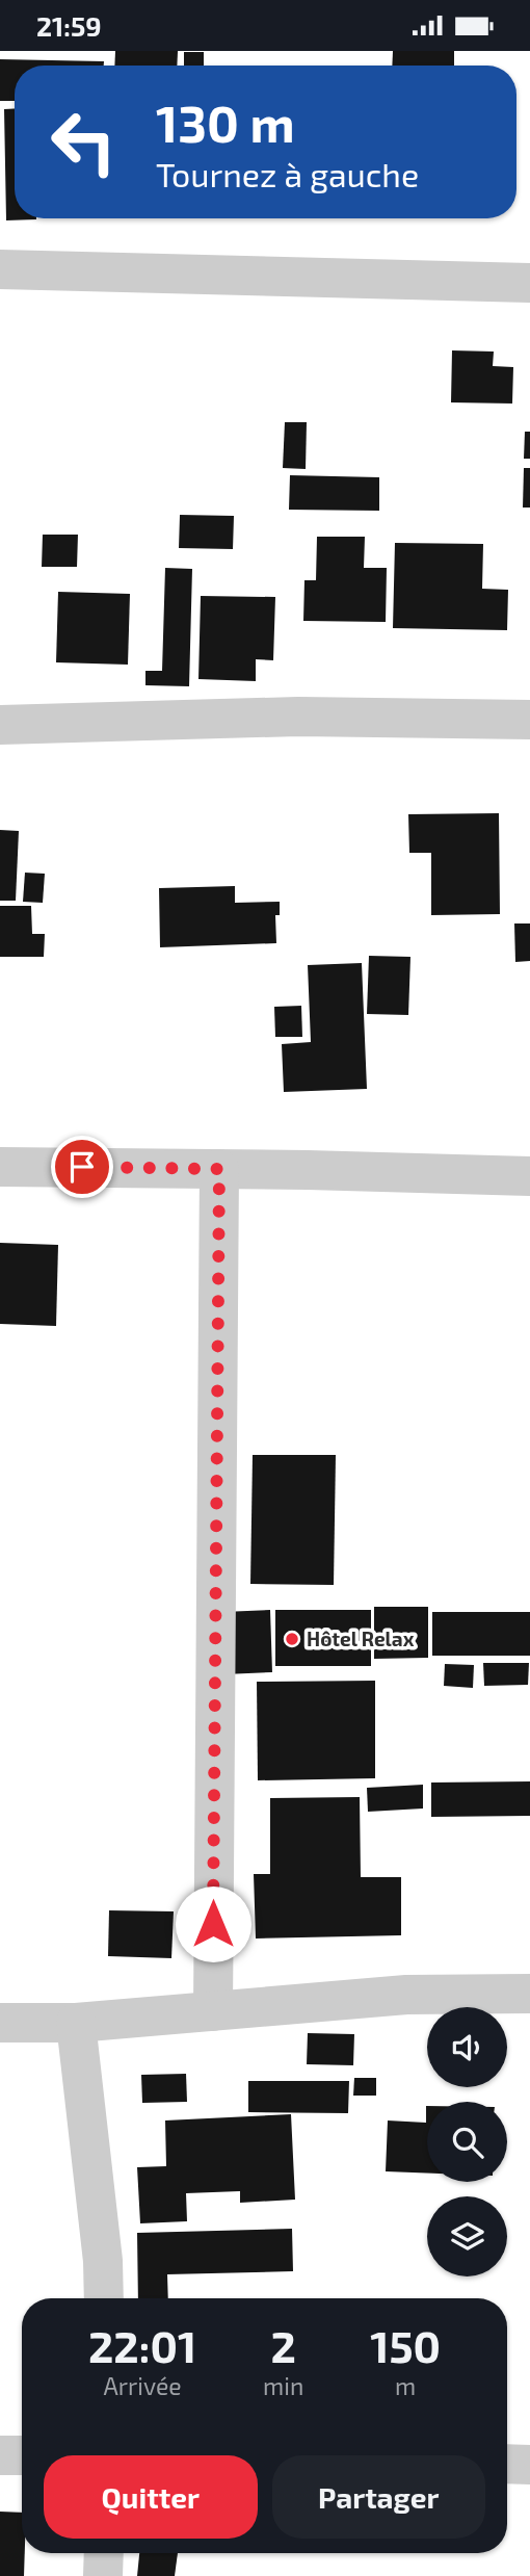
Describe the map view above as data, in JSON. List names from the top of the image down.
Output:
{
  "places": ["Hôtel Relax"],
  "page": {
    "status": "21:59",
    "turn": ["130 m", "Tournez à gauche"],
    "eta": [
      "22:01",
      "Arrivée",
      "2",
      "min",
      "150",
      "m"
    ],
    "buttons": ["Quitter", "Partager"]
  }
}
